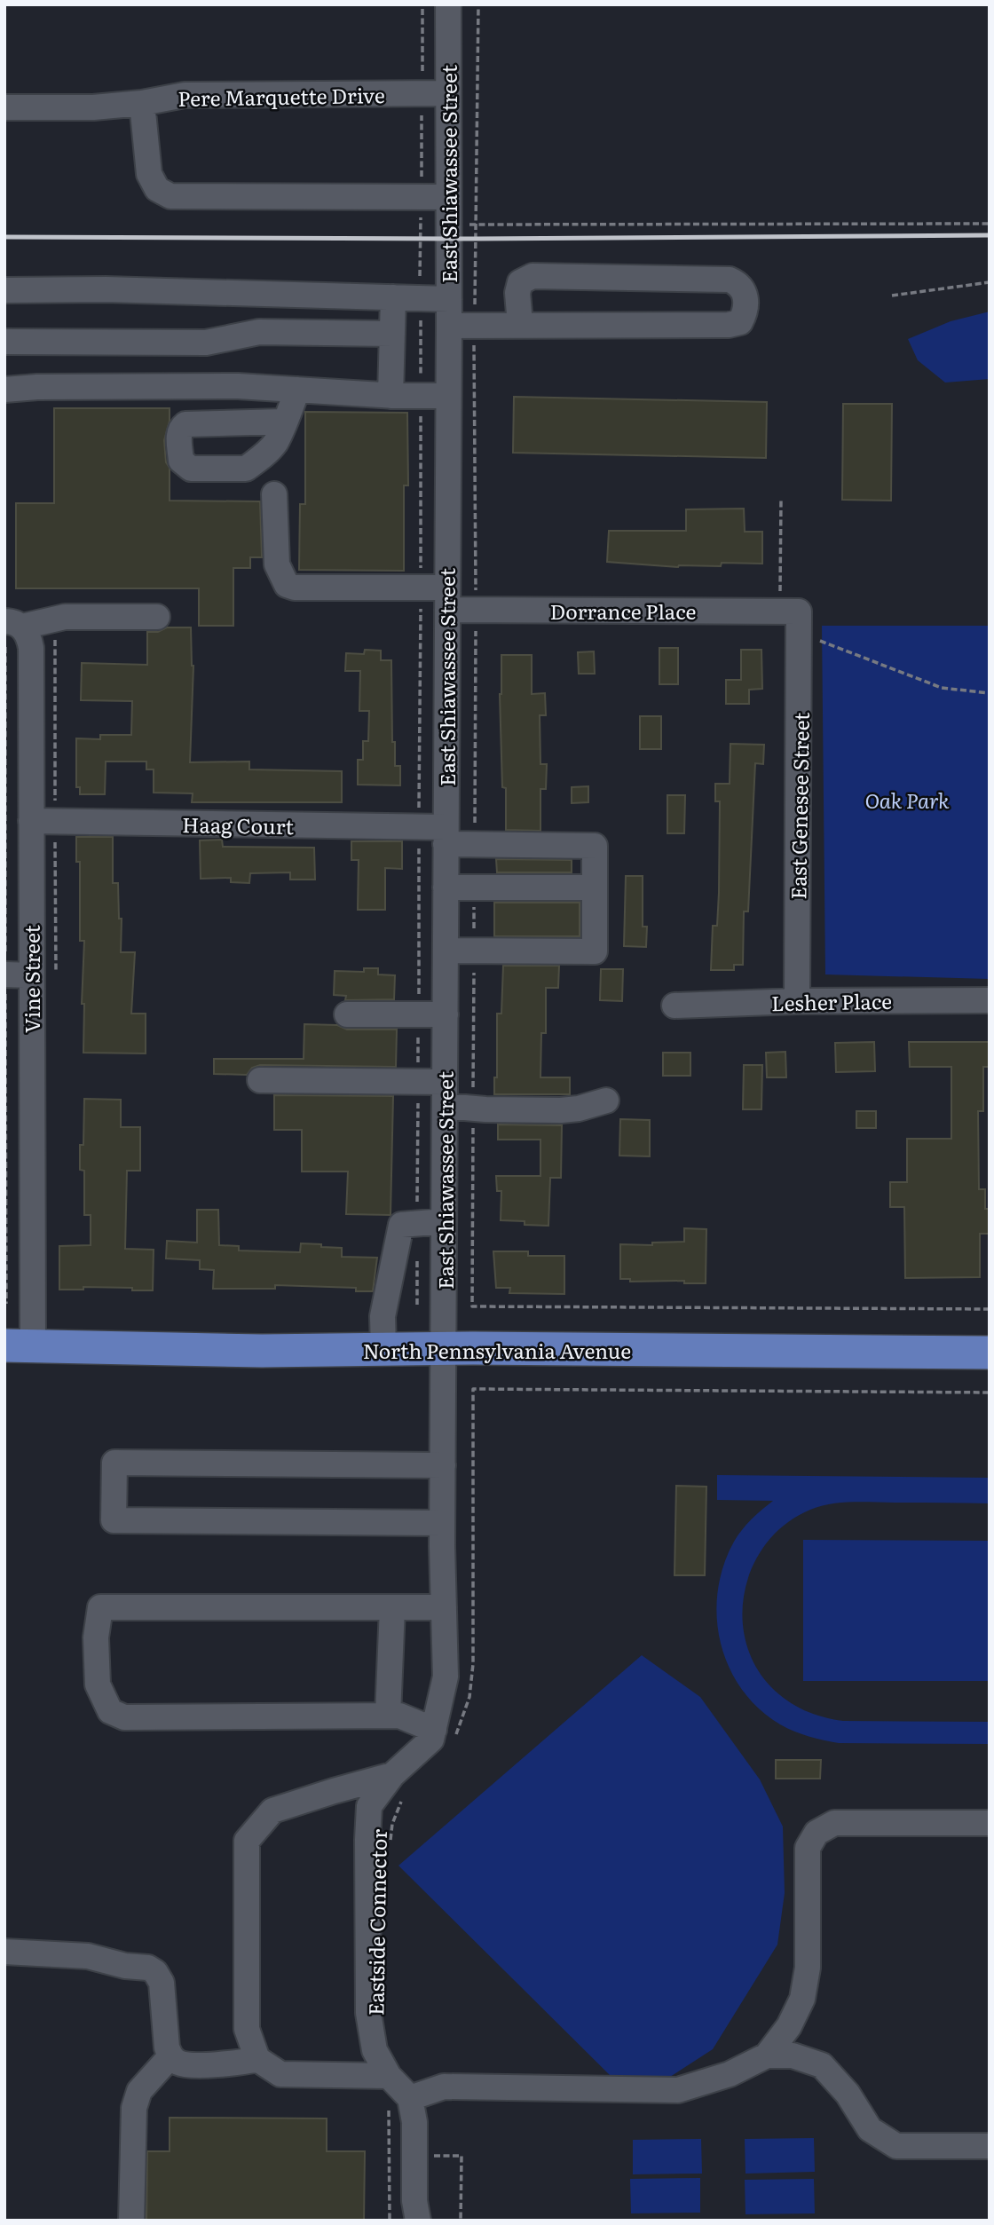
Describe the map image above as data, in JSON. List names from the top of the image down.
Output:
{
  "streets": {
    "main road": ["North Pennsylvania Avenue"],
    "street": [
      "Pere Marquette Drive",
      "East Shiawassee Street",
      "Dorrance Place",
      "East Genesee Street",
      "Haag Court",
      "Vine Street",
      "Lesher Place"
    ],
    "path": ["Eastside Connector"]
  },
  "crossings": [
    ["Pere Marquette Drive", "East Shiawassee Street"],
    ["East Shiawassee Street", "Dorrance Place"],
    ["East Shiawassee Street", "Haag Court"],
    ["East Shiawassee Street", "North Pennsylvania Avenue"],
    ["Dorrance Place", "East Genesee Street"],
    ["East Genesee Street", "Lesher Place"],
    ["Haag Court", "Vine Street"],
    ["Vine Street", "North Pennsylvania Avenue"]
  ],
  "parks": ["Oak Park"]
}
